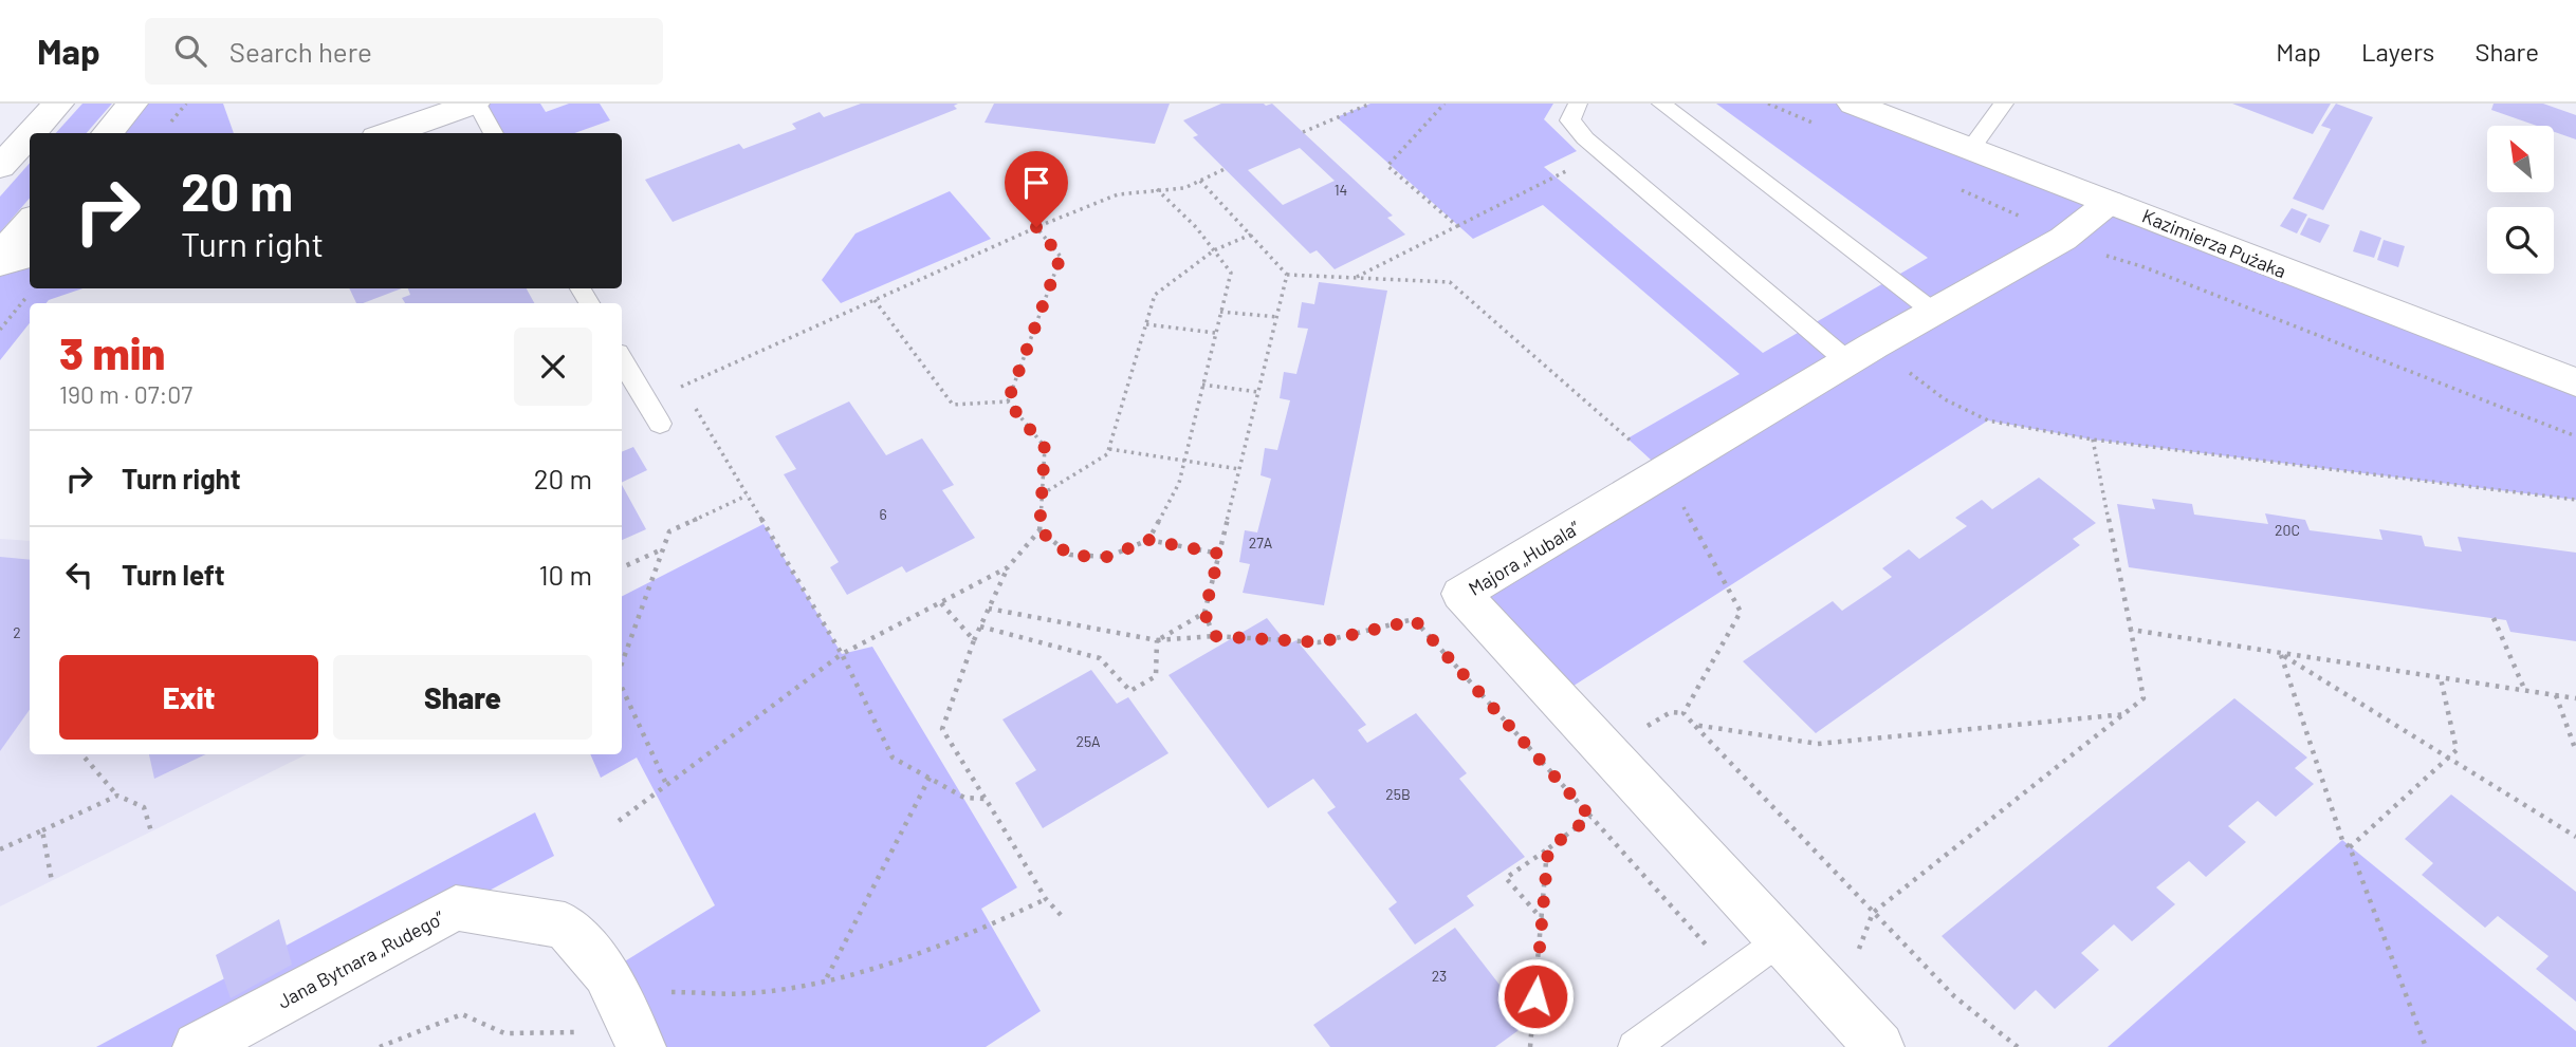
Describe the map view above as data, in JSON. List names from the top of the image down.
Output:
{
  "streets": {
    "street": ["Kazimierza Pużaka", "Majora „Hubala”", "Jana Bytnara „Rudego”"]
  },
  "crossings": [
    ["Kazimierza Pużaka", "Majora „Hubala”"]
  ],
  "house_numbers": [
    "14",
    "6",
    "20C",
    "27A",
    "2",
    "25A",
    "25B",
    "23"
  ],
  "north": "top left",
  "page": {
    "header": "Map",
    "search": "Search here",
    "nav": ["Map", "Layers", "Share"],
    "turn": ["20 m", "Turn right"],
    "heading": ["3 min", "190 m · 07:07"],
    "list": [
      {
        "name": "Turn right",
        "value": "20 m"
      },
      {
        "name": "Turn left",
        "value": "10 m"
      }
    ],
    "buttons": ["Exit", "Share"]
  }
}
